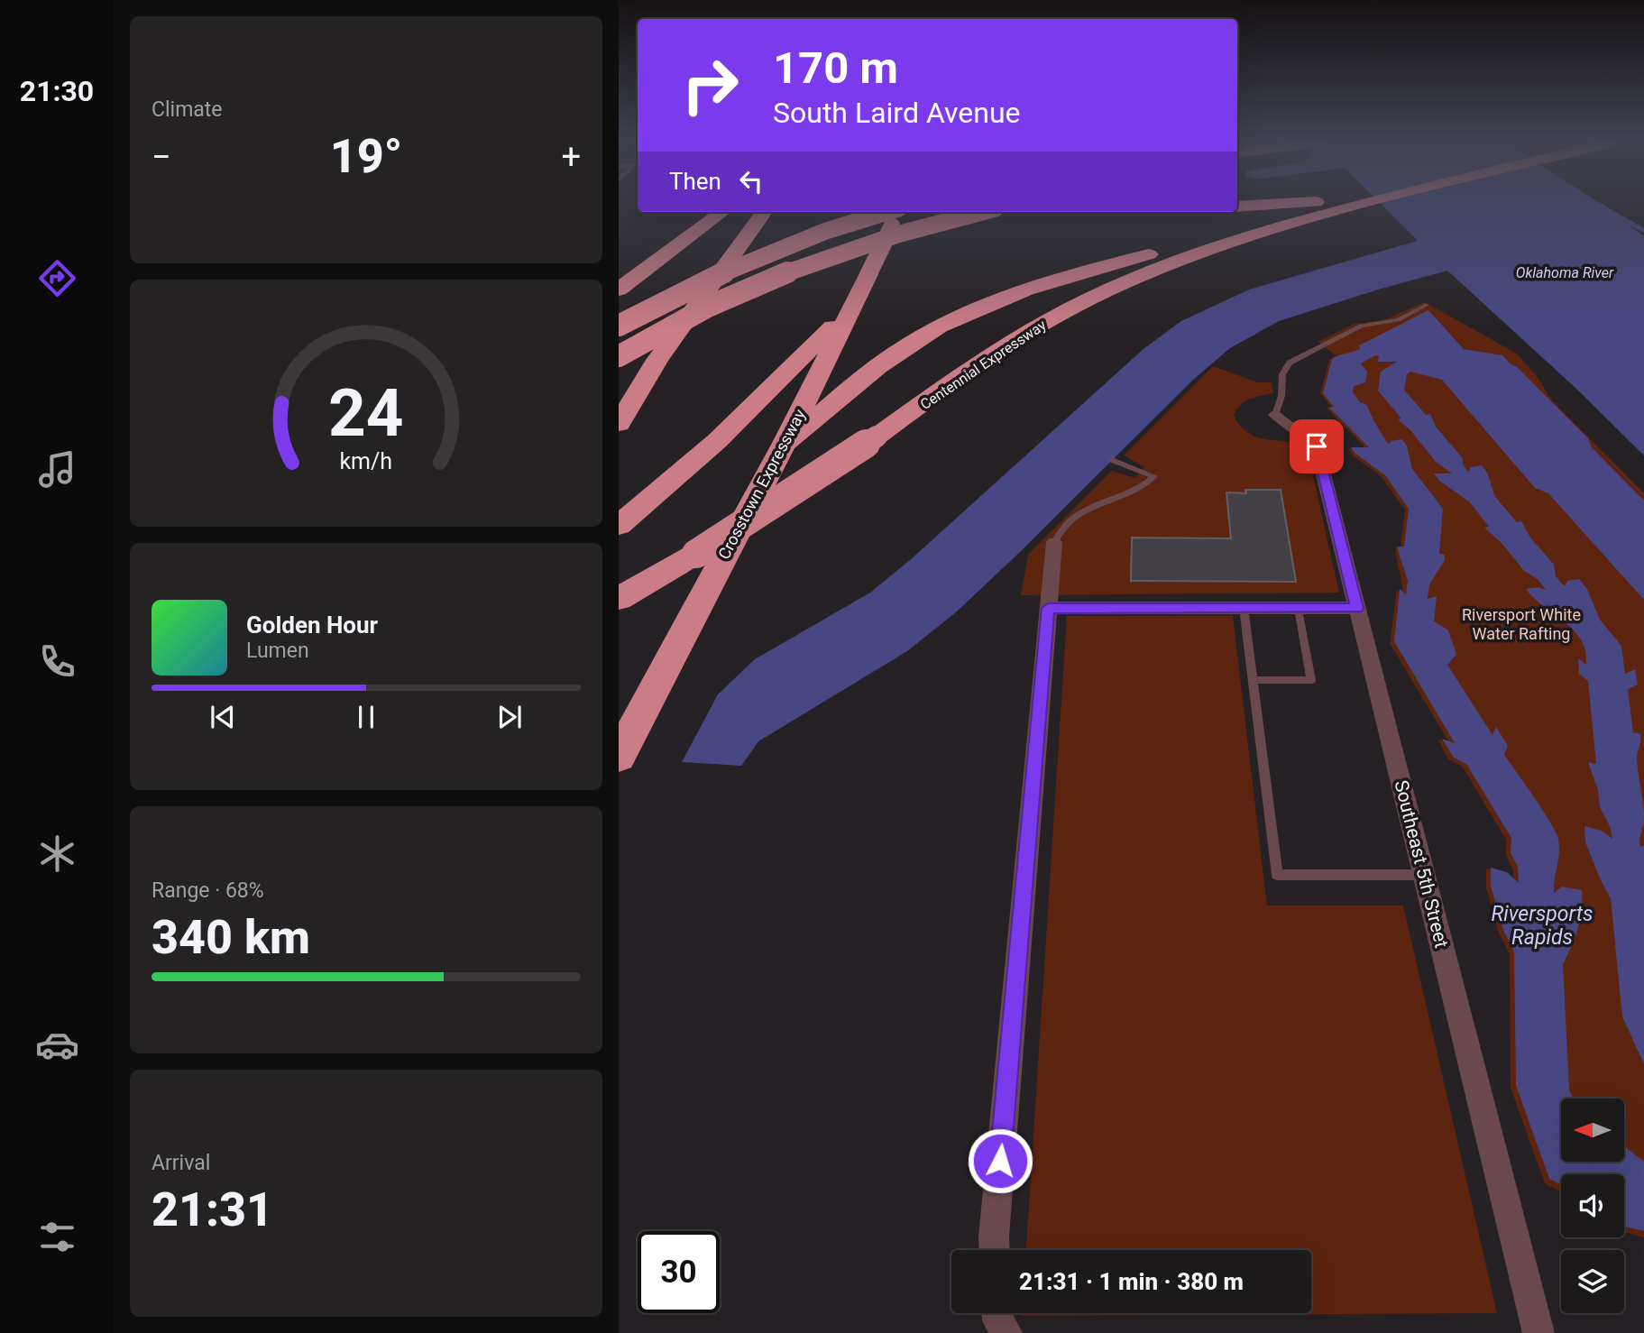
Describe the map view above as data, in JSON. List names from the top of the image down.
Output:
{
  "streets": {
    "highway": ["Centennial Expressway", "Crosstown Expressway"],
    "street": ["Southeast 5th Street"]
  },
  "water": ["Oklahoma River", "Riversports Rapids"],
  "parks": ["Riversport White Water Rafting"],
  "north": "left",
  "page": {
    "tabs": "21:30",
    "tile": [
      "Climate",
      ["Range · 68%", "340 km"],
      ["Arrival", "21:31"]
    ],
    "turn": ["170 m", "South Laird Avenue"],
    "heat": ["−", "19°", "+"],
    "then": "Then",
    "song": ["Golden Hour", "Lumen"],
    "limit": "30",
    "trip": "21:31 · 1 min · 380 m",
    "gauge": ["24", "km/h"]
  }
}
